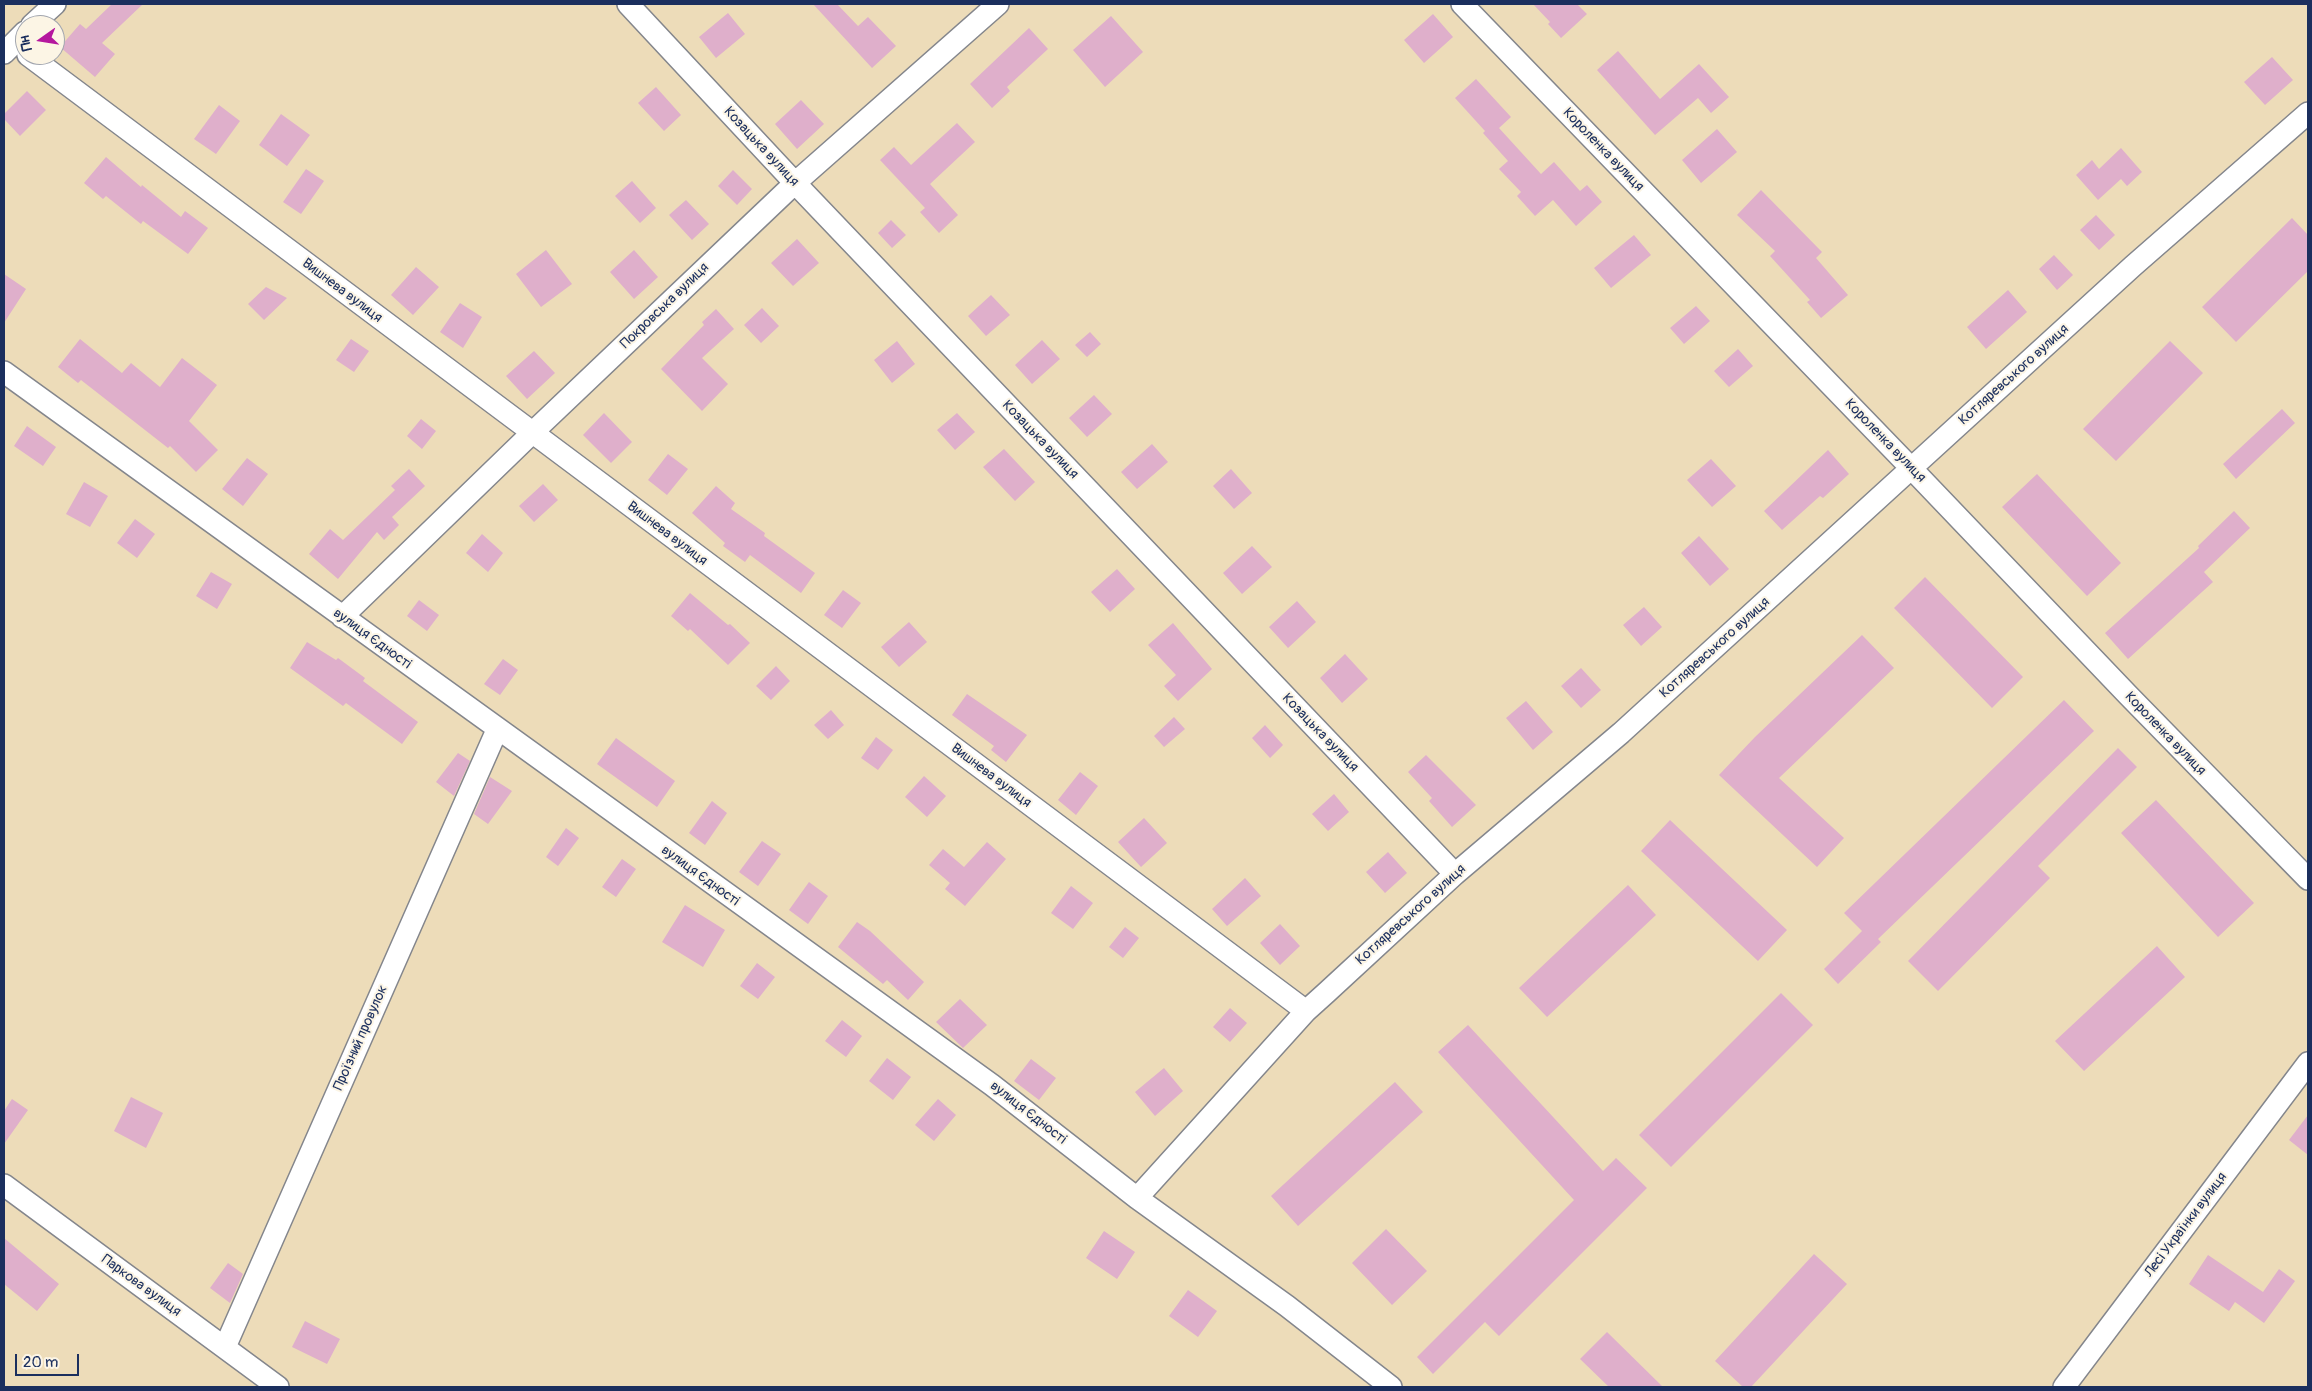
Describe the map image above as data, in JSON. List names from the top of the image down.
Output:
{
  "streets": {
    "street": [
      "Козацька вулиця",
      "Короленка вулиця",
      "Вишнева вулиця",
      "Покровська вулиця",
      "Котляревського вулиця",
      "вулиця Єдності",
      "Проїзний провулок",
      "Лесі Українки вулиця",
      "Паркова вулиця"
    ]
  },
  "crossings": [
    ["Козацька вулиця", "Покровська вулиця"],
    ["Козацька вулиця", "Котляревського вулиця"],
    ["Короленка вулиця", "Котляревського вулиця"],
    ["Вишнева вулиця", "Покровська вулиця"],
    ["Вишнева вулиця", "Котляревського вулиця"],
    ["Покровська вулиця", "вулиця Єдності"],
    ["Котляревського вулиця", "вулиця Єдності"],
    ["вулиця Єдності", "Проїзний провулок"],
    ["Проїзний провулок", "Паркова вулиця"]
  ],
  "scale_bar": "20 m",
  "north": "left"
}
